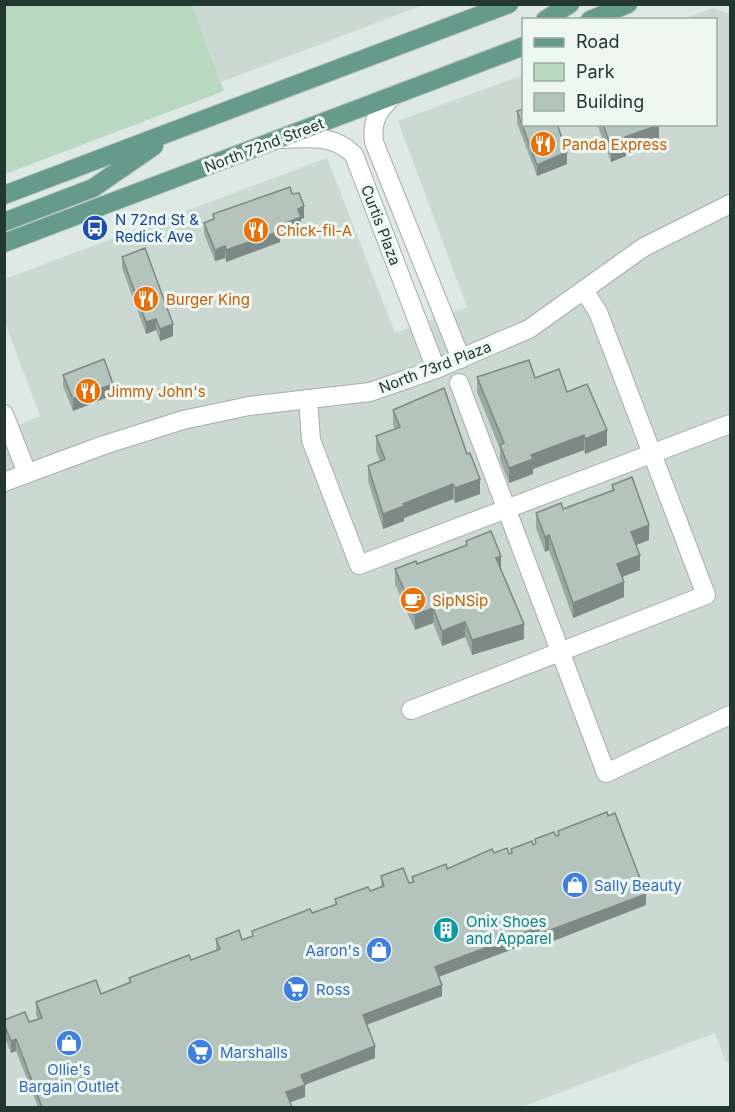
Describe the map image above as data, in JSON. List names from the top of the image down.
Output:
{
  "streets": {
    "main road": ["North 72nd Street"],
    "street": ["Curtis Plaza", "North 73rd Plaza"]
  },
  "crossings": [
    ["North 72nd Street", "Curtis Plaza"],
    ["Curtis Plaza", "North 73rd Plaza"]
  ],
  "places": {
    "restaurant": [
      "Panda Express",
      "Chick-fil-A",
      "Burger King",
      "Jimmy John's"
    ],
    "bus stop": ["N 72nd St & Redick Ave"],
    "cafe": ["SipNSip"],
    "shop": ["Sally Beauty", "Aaron's", "Ollie's Bargain Outlet"],
    "building": ["Onix Shoes and Apparel"],
    "supermarket": ["Ross", "Marshalls"]
  },
  "legend": ["Road", "Park", "Building"]
}
